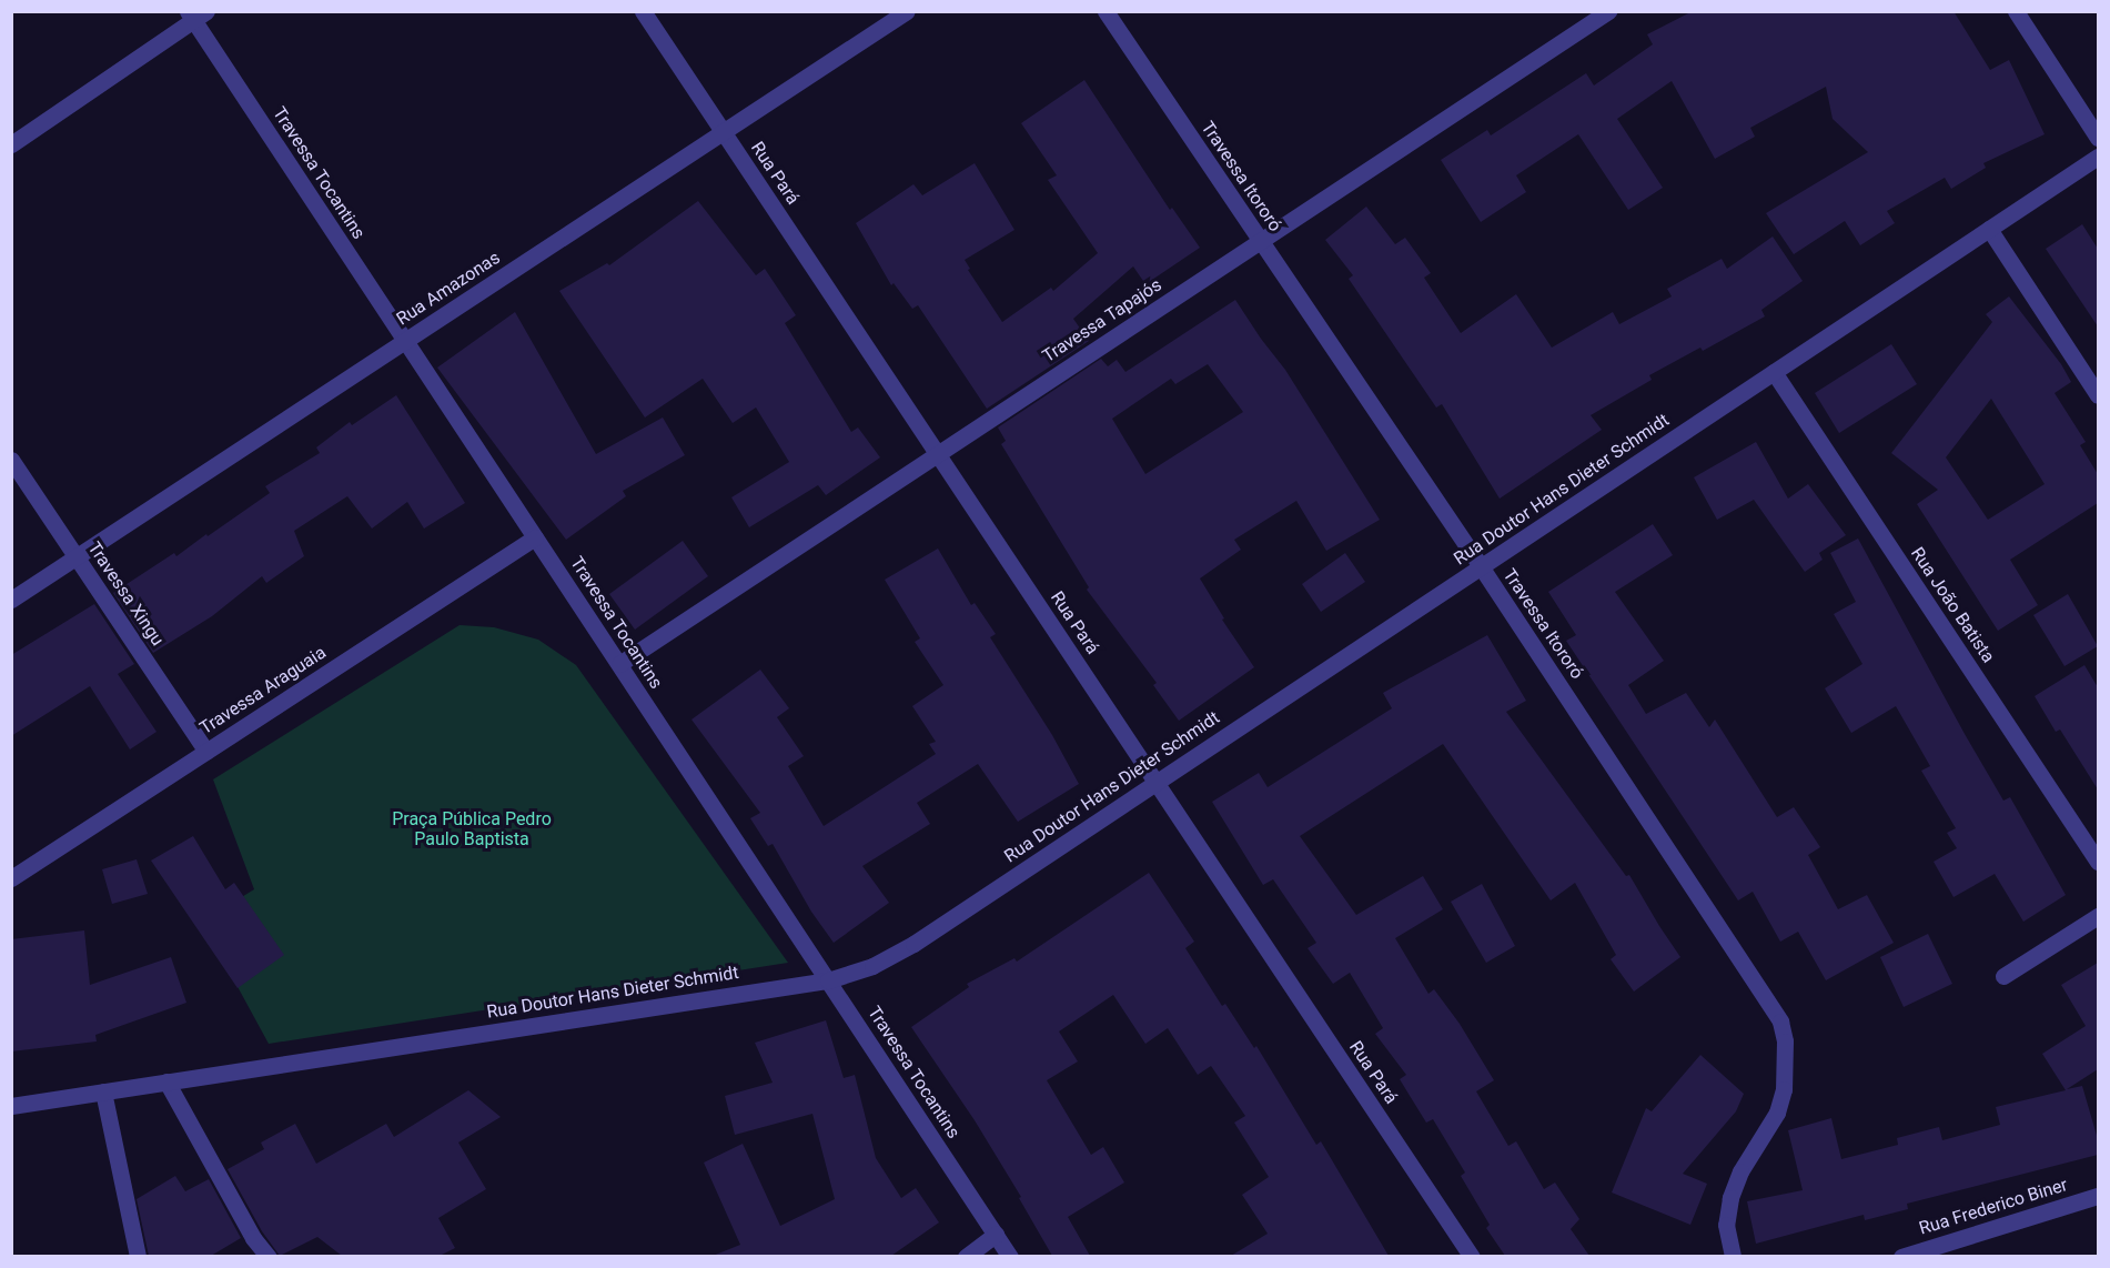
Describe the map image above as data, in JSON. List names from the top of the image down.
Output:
{
  "streets": {
    "street": [
      "Travessa Tocantins",
      "Rua Pará",
      "Travessa Itororó",
      "Rua Amazonas",
      "Travessa Tapajós",
      "Rua Doutor Hans Dieter Schmidt",
      "Travessa Xingu",
      "Rua João Batista",
      "Travessa Araguaia",
      "Rua Frederico Biner"
    ]
  },
  "crossings": [
    ["Travessa Tocantins", "Rua Amazonas"],
    ["Travessa Tocantins", "Travessa Tapajós"],
    ["Travessa Tocantins", "Rua Doutor Hans Dieter Schmidt"],
    ["Travessa Tocantins", "Travessa Araguaia"],
    ["Rua Pará", "Rua Amazonas"],
    ["Rua Pará", "Travessa Tapajós"],
    ["Rua Pará", "Rua Doutor Hans Dieter Schmidt"],
    ["Travessa Itororó", "Travessa Tapajós"],
    ["Travessa Itororó", "Rua Doutor Hans Dieter Schmidt"],
    ["Rua Amazonas", "Travessa Xingu"],
    ["Rua Doutor Hans Dieter Schmidt", "Rua João Batista"],
    ["Travessa Xingu", "Travessa Araguaia"]
  ],
  "parks": ["Praça Pública Pedro Paulo Baptista"]
}
